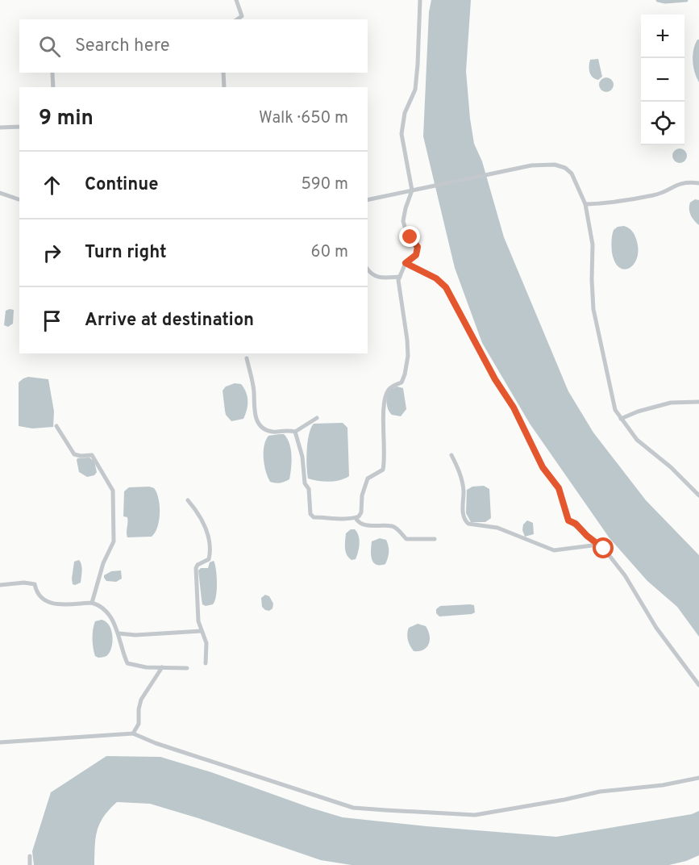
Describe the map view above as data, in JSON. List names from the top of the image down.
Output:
{
  "page": {
    "map_buttons": ["+", "−"],
    "search": "Search here",
    "heading": ["9 min", "Walk · 650 m"],
    "list": [
      ["Continue", "590 m"],
      ["Turn right", "60 m"],
      "Arrive at destination"
    ]
  }
}
